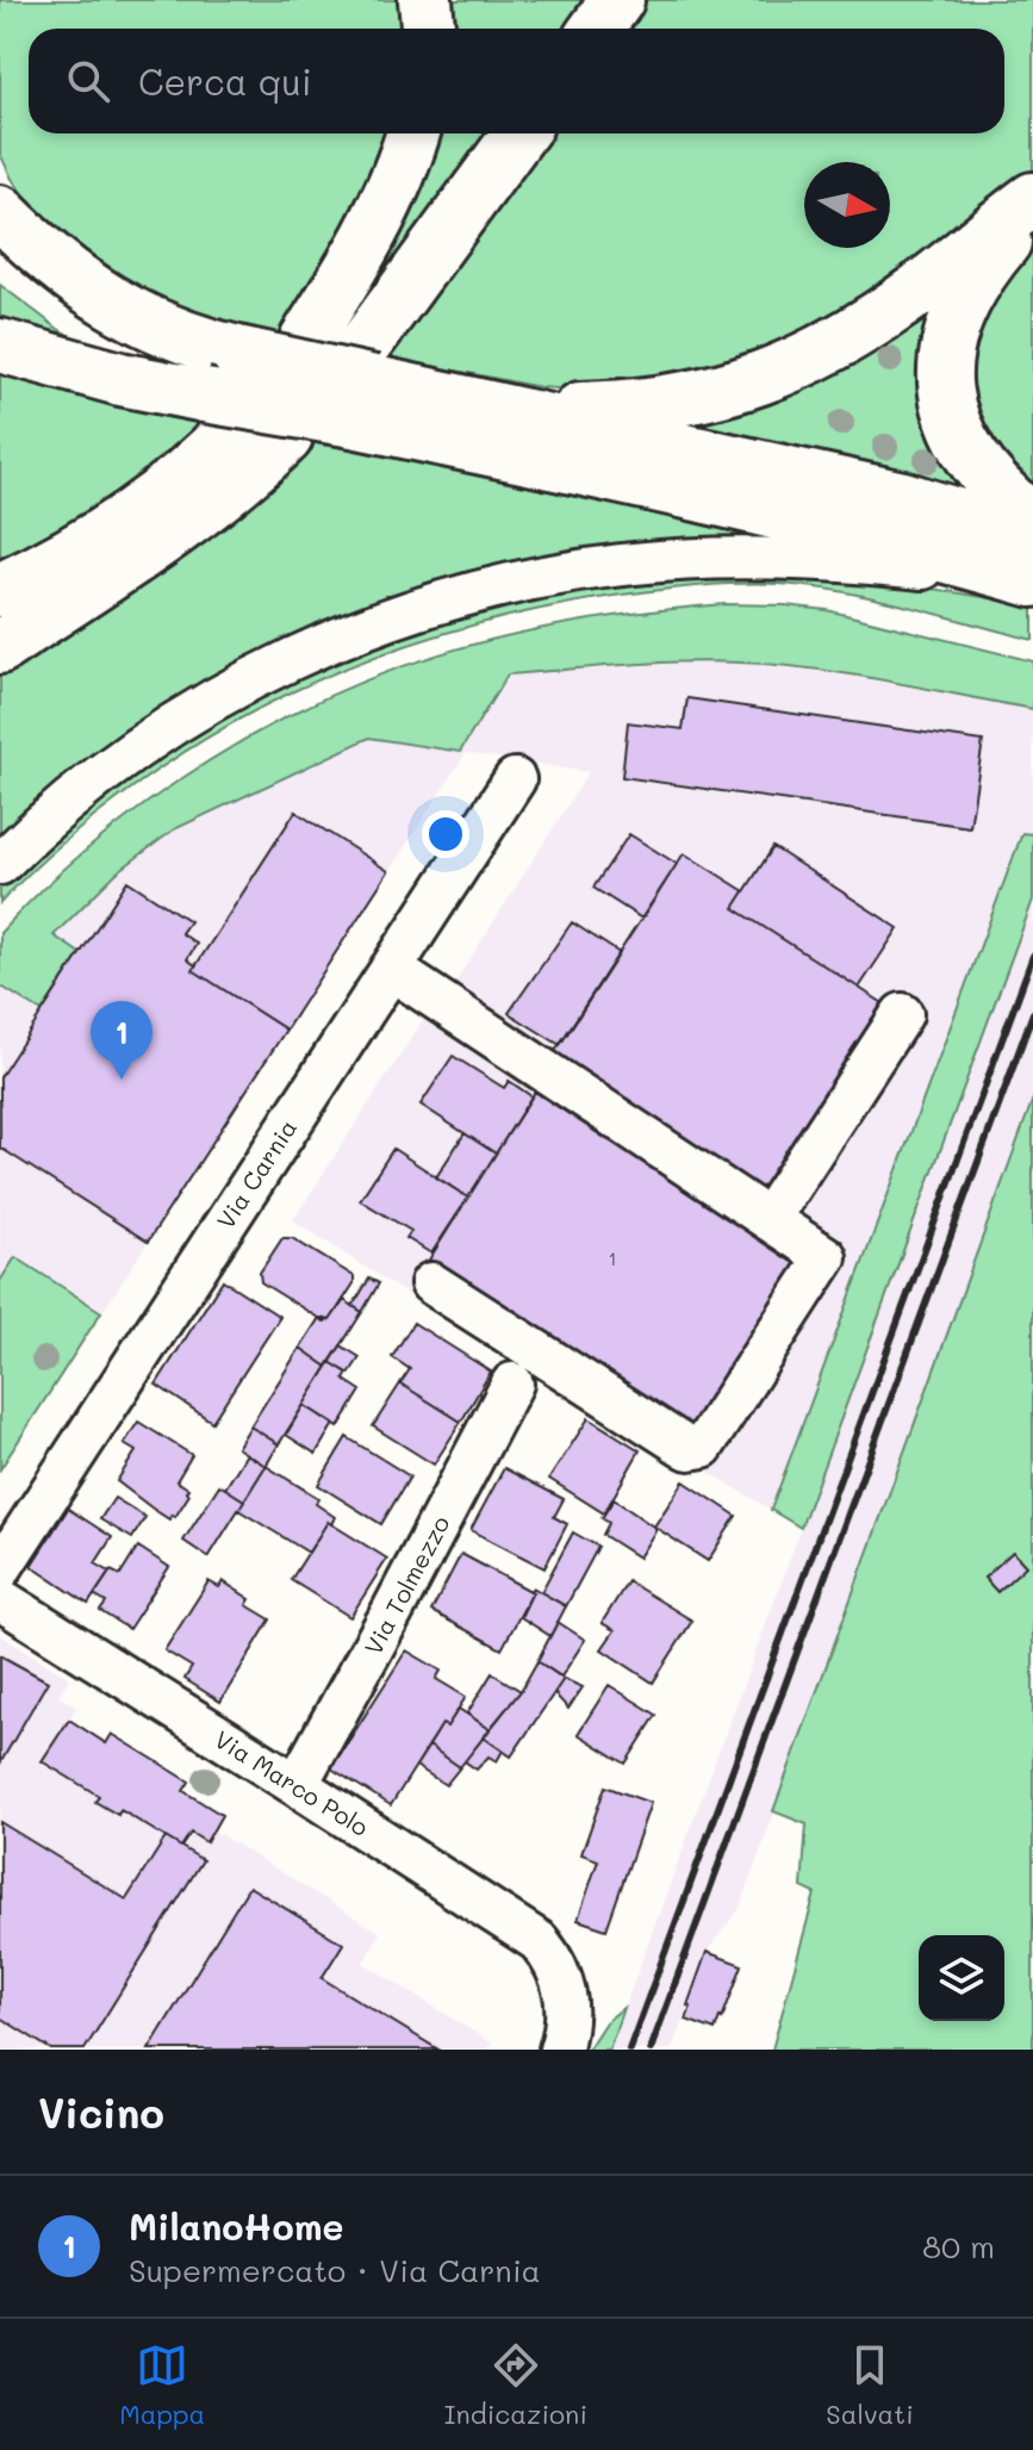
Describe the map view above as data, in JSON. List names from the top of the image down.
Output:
{
  "streets": {
    "street": ["Via Carnia", "Via Tolmezzo", "Via Marco Polo"]
  },
  "crossings": [
    ["Via Tolmezzo", "Via Marco Polo"]
  ],
  "house_numbers": ["1"],
  "north": "right",
  "page": {
    "search": "Cerca qui",
    "pins": "1",
    "heading": "Vicino",
    "list": [
      {
        "mark": "1",
        "name": "MilanoHome",
        "note": "Supermercato · Via Carnia",
        "value": "80 m"
      }
    ],
    "nav": ["Mappa", "Indicazioni", "Salvati"]
  }
}
